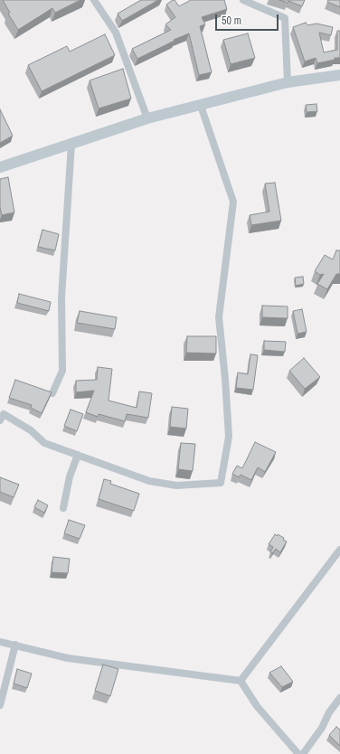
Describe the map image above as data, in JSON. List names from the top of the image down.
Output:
{
  "scale_bar": "50 m"
}
